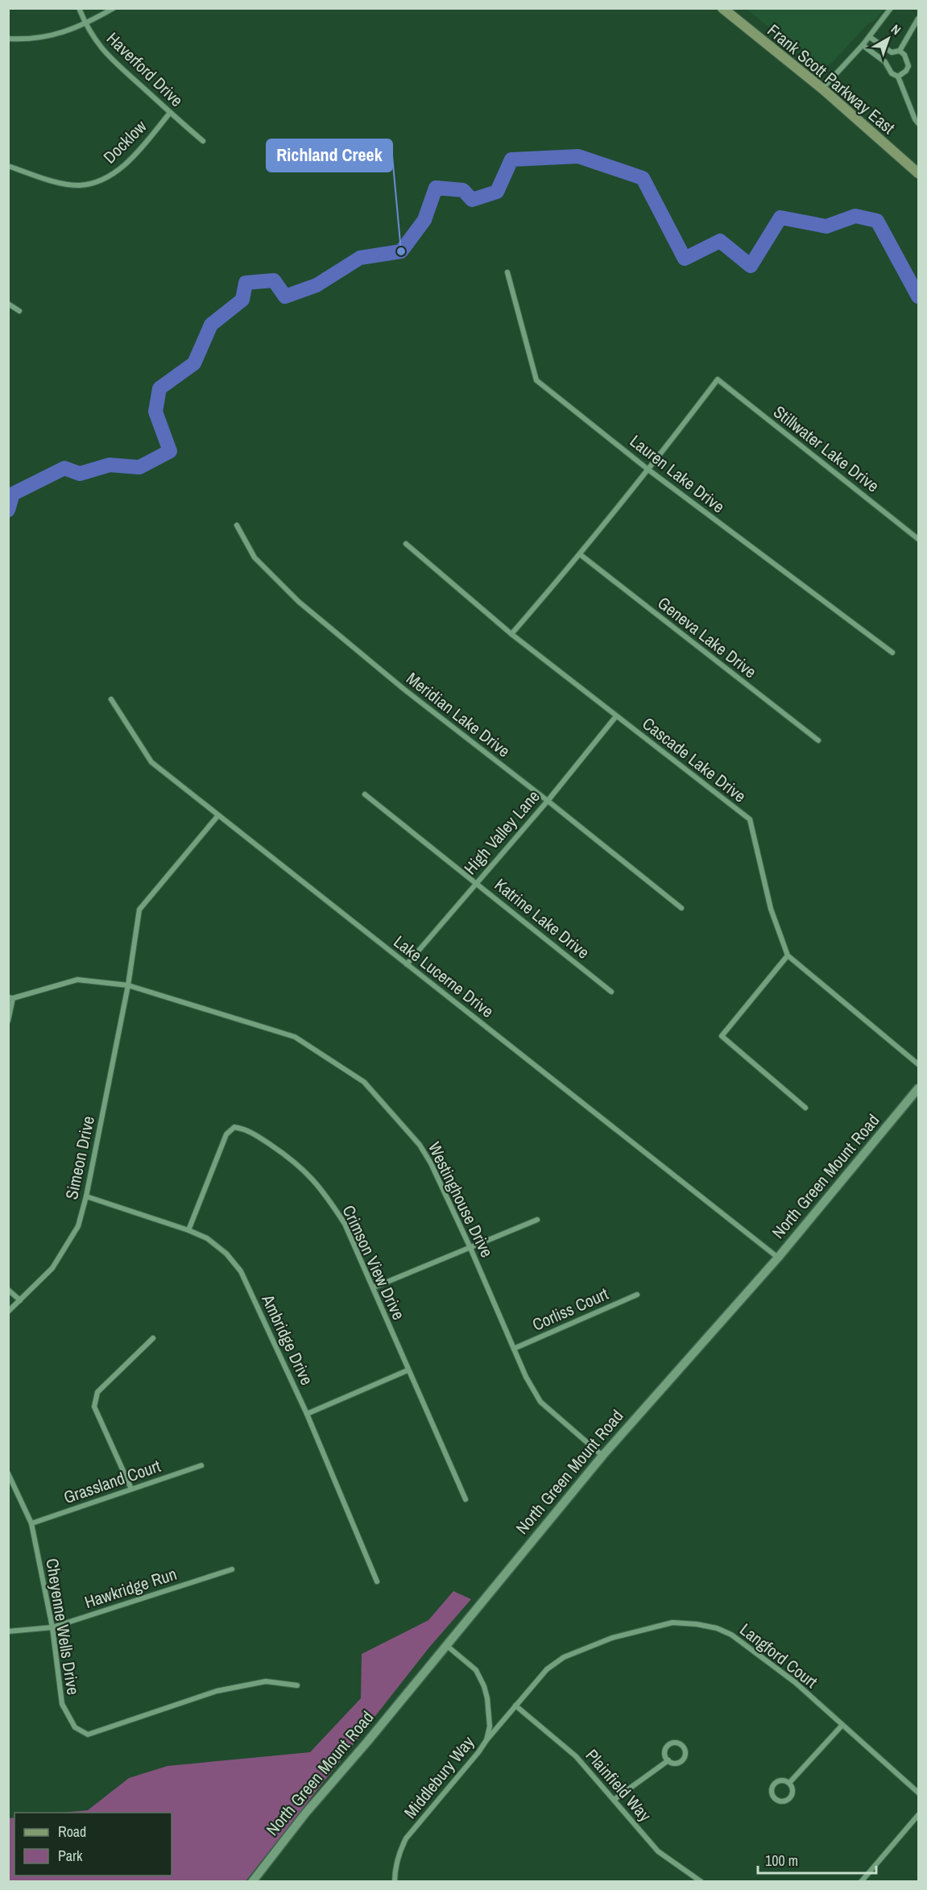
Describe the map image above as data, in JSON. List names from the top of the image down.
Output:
{
  "streets": {
    "main road": ["Frank Scott Parkway East"],
    "street": [
      "Haverford Drive",
      "Docklow",
      "Stillwater Lake Drive",
      "Lauren Lake Drive",
      "Geneva Lake Drive",
      "Meridian Lake Drive",
      "Cascade Lake Drive",
      "High Valley Lane",
      "Katrine Lake Drive",
      "Lake Lucerne Drive",
      "Simeon Drive",
      "North Green Mount Road",
      "Westinghouse Drive",
      "Crimson View Drive",
      "Corliss Court",
      "Ambridge Drive",
      "Grassland Court",
      "Hawkridge Run",
      "Cheyenne Wells Drive",
      "Langford Court",
      "Middlebury Way",
      "Plainfield Way"
    ]
  },
  "crossings": [
    ["Haverford Drive", "Docklow"],
    ["Stillwater Lake Drive", "Lauren Lake Drive"],
    ["Meridian Lake Drive", "High Valley Lane"],
    ["Cascade Lake Drive", "High Valley Lane"],
    ["High Valley Lane", "Katrine Lake Drive"],
    ["High Valley Lane", "Lake Lucerne Drive"],
    ["Lake Lucerne Drive", "Simeon Drive"],
    ["Lake Lucerne Drive", "North Green Mount Road"],
    ["Simeon Drive", "Westinghouse Drive"],
    ["Simeon Drive", "Ambridge Drive"],
    ["North Green Mount Road", "Westinghouse Drive"],
    ["North Green Mount Road", "Middlebury Way"],
    ["Westinghouse Drive", "Corliss Court"],
    ["Crimson View Drive", "Ambridge Drive"],
    ["Grassland Court", "Cheyenne Wells Drive"],
    ["Hawkridge Run", "Cheyenne Wells Drive"],
    ["Langford Court", "Middlebury Way"],
    ["Langford Court", "Plainfield Way"]
  ],
  "places": ["Richland Creek"],
  "legend": ["Road", "Park"],
  "scale_bar": "100 m",
  "north": "top right"
}
